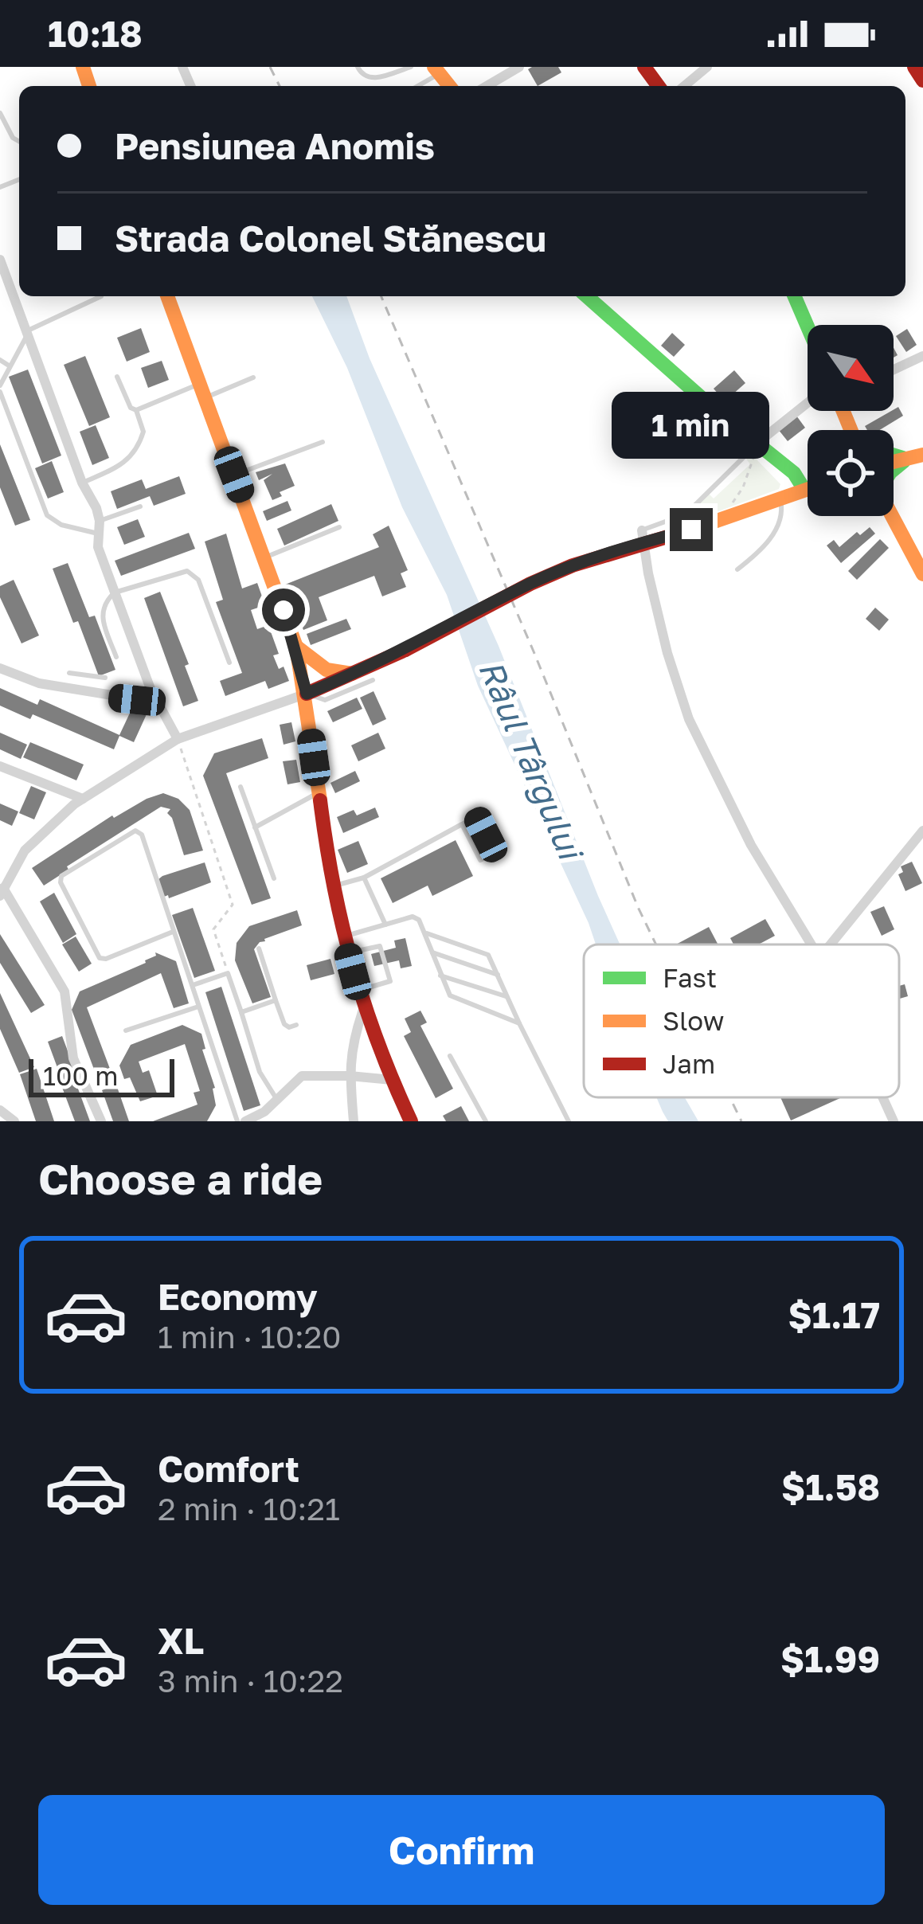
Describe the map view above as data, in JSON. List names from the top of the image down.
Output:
{
  "water": ["Râul Târgului"],
  "legend": ["Fast", "Slow", "Jam"],
  "scale_bar": "100 m",
  "north": "bottom right",
  "page": {
    "status": "10:18",
    "banner": ["Pensiunea Anomis", "Strada Colonel Stănescu"],
    "bubble": "1 min",
    "scale": "100 m",
    "heading": "Choose a ride",
    "list": [
      {
        "name": "Economy",
        "note": "1 min · 10:20",
        "value": "$1.17"
      },
      {
        "name": "Comfort",
        "note": "2 min · 10:21",
        "value": "$1.58"
      },
      {
        "name": "XL",
        "note": "3 min · 10:22",
        "value": "$1.99"
      }
    ],
    "buttons": "Confirm"
  }
}
